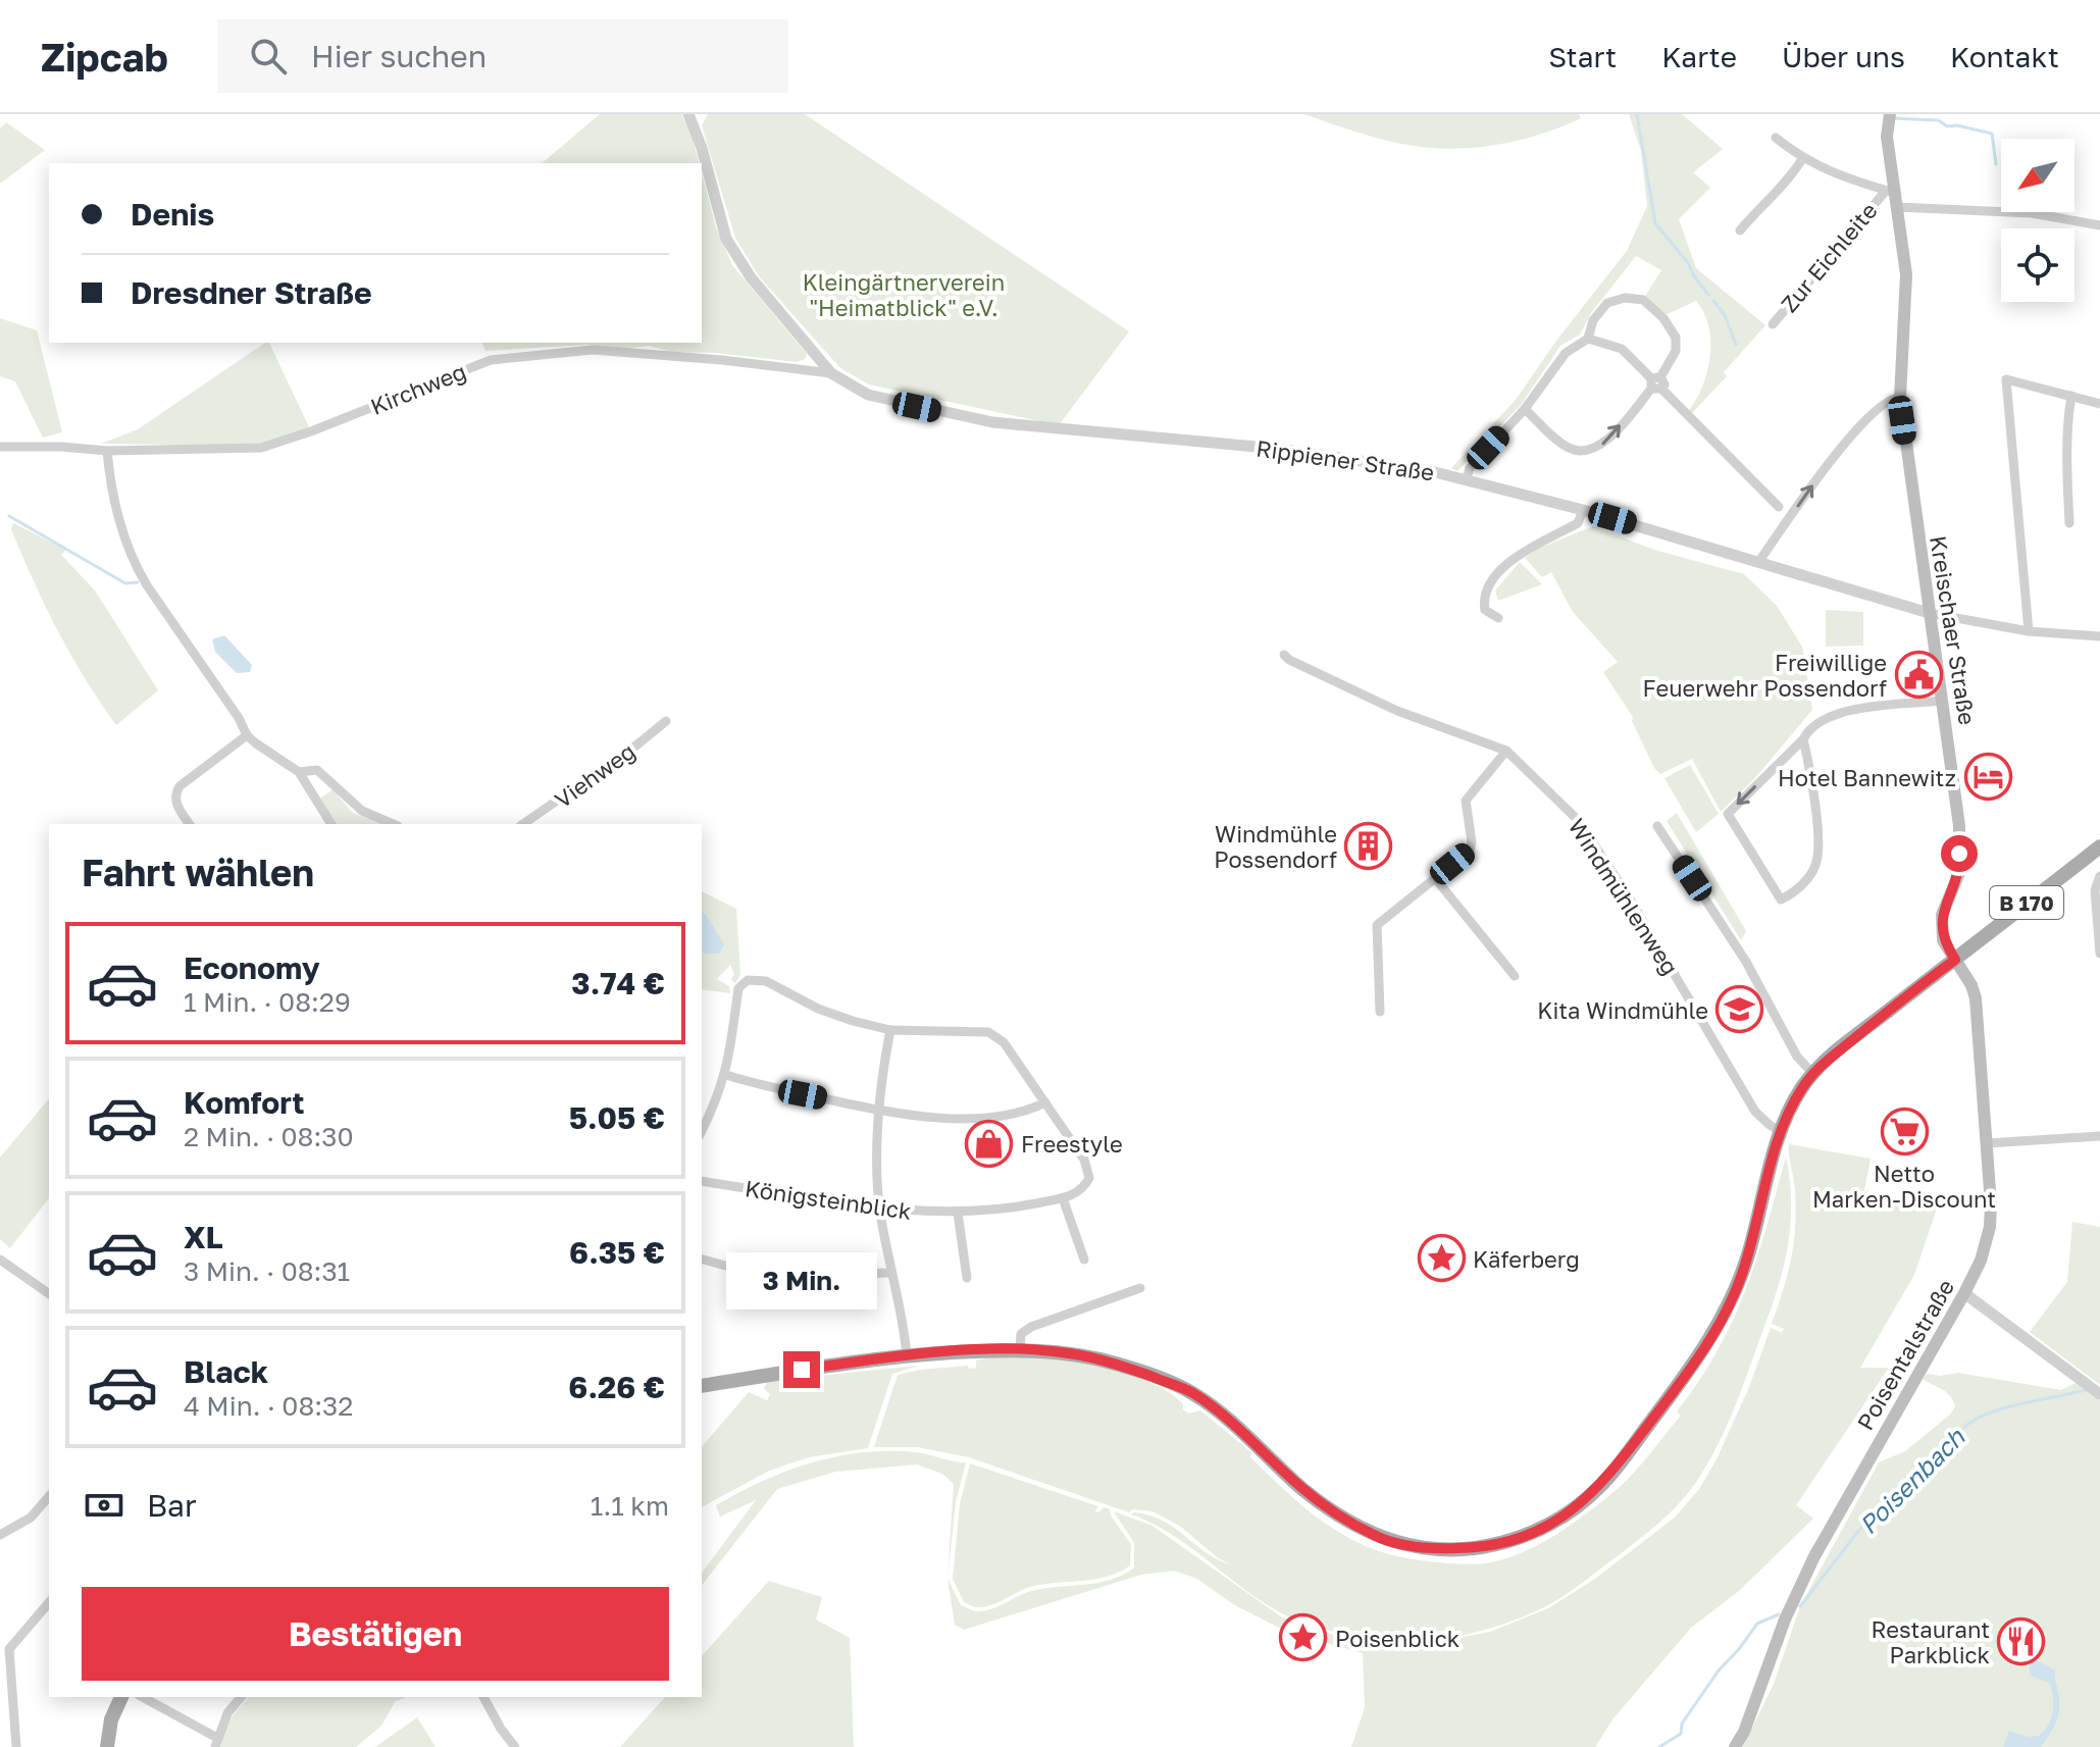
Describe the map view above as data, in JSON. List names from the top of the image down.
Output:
{
  "streets": {
    "main road": ["Kreischaer Straße", "B 170", "Poisentalstraße"],
    "street": [
      "Zur Eichleite",
      "Kirchweg",
      "Rippiener Straße",
      "Viehweg",
      "Windmühlenweg",
      "Königsteinblick"
    ]
  },
  "crossings": [
    ["Zur Eichleite", "Kreischaer Straße"],
    ["Kirchweg", "Rippiener Straße"],
    ["Rippiener Straße", "Kreischaer Straße"],
    ["Kreischaer Straße", "B 170"],
    ["Kreischaer Straße", "Poisentalstraße"],
    ["Windmühlenweg", "B 170"],
    ["B 170", "Poisentalstraße"]
  ],
  "water": ["Poisenbach"],
  "parks": ["Kleingärtnerverein \"Heimatblick\" e.V."],
  "places": {
    "public building": ["Freiwillige Feuerwehr Possendorf"],
    "hotel": ["Hotel Bannewitz"],
    "building": ["Windmühle Possendorf"],
    "school or university": ["Kita Windmühle"],
    "supermarket": ["Netto Marken-Discount"],
    "shop": ["Freestyle"],
    "place": ["Käferberg", "Poisenblick"],
    "restaurant": ["Restaurant Parkblick"]
  },
  "north": "bottom left",
  "page": {
    "header": "Zipcab",
    "search": "Hier suchen",
    "nav": [
      "Start",
      "Karte",
      "Über uns",
      "Kontakt"
    ],
    "banner": ["Denis", "Dresdner Straße"],
    "heading": "Fahrt wählen",
    "list": [
      {
        "name": "Economy",
        "note": "1 Min. · 08:29",
        "value": "3.74 €"
      },
      {
        "name": "Komfort",
        "note": "2 Min. · 08:30",
        "value": "5.05 €"
      },
      {
        "name": "XL",
        "note": "3 Min. · 08:31",
        "value": "6.35 €"
      },
      {
        "name": "Black",
        "note": "4 Min. · 08:32",
        "value": "6.26 €"
      }
    ],
    "bubble": "3 Min.",
    "pay": ["Bar", "1.1 km"],
    "buttons": "Bestätigen"
  }
}
